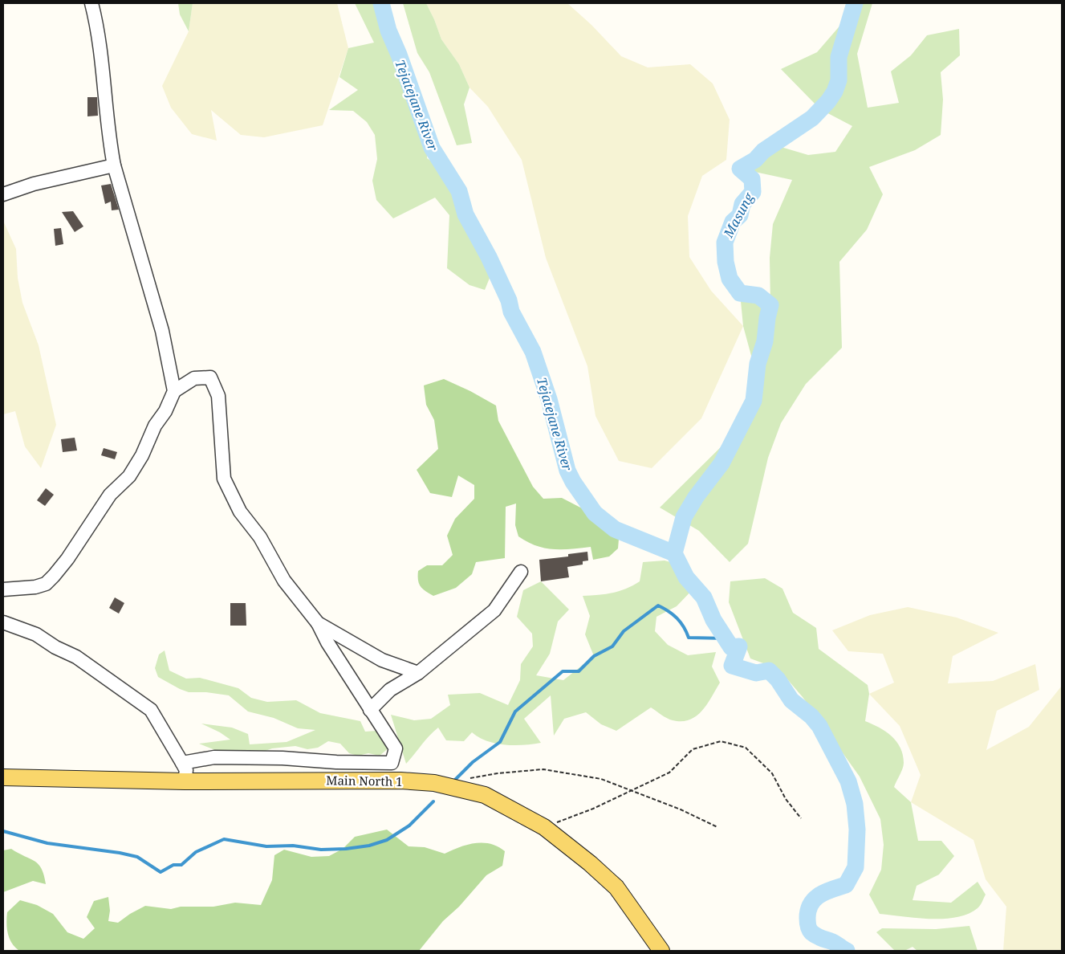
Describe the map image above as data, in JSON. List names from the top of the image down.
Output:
{
  "streets": {
    "main road": ["Main North 1"]
  },
  "water": ["Tejatejane River", "Masung"]
}
